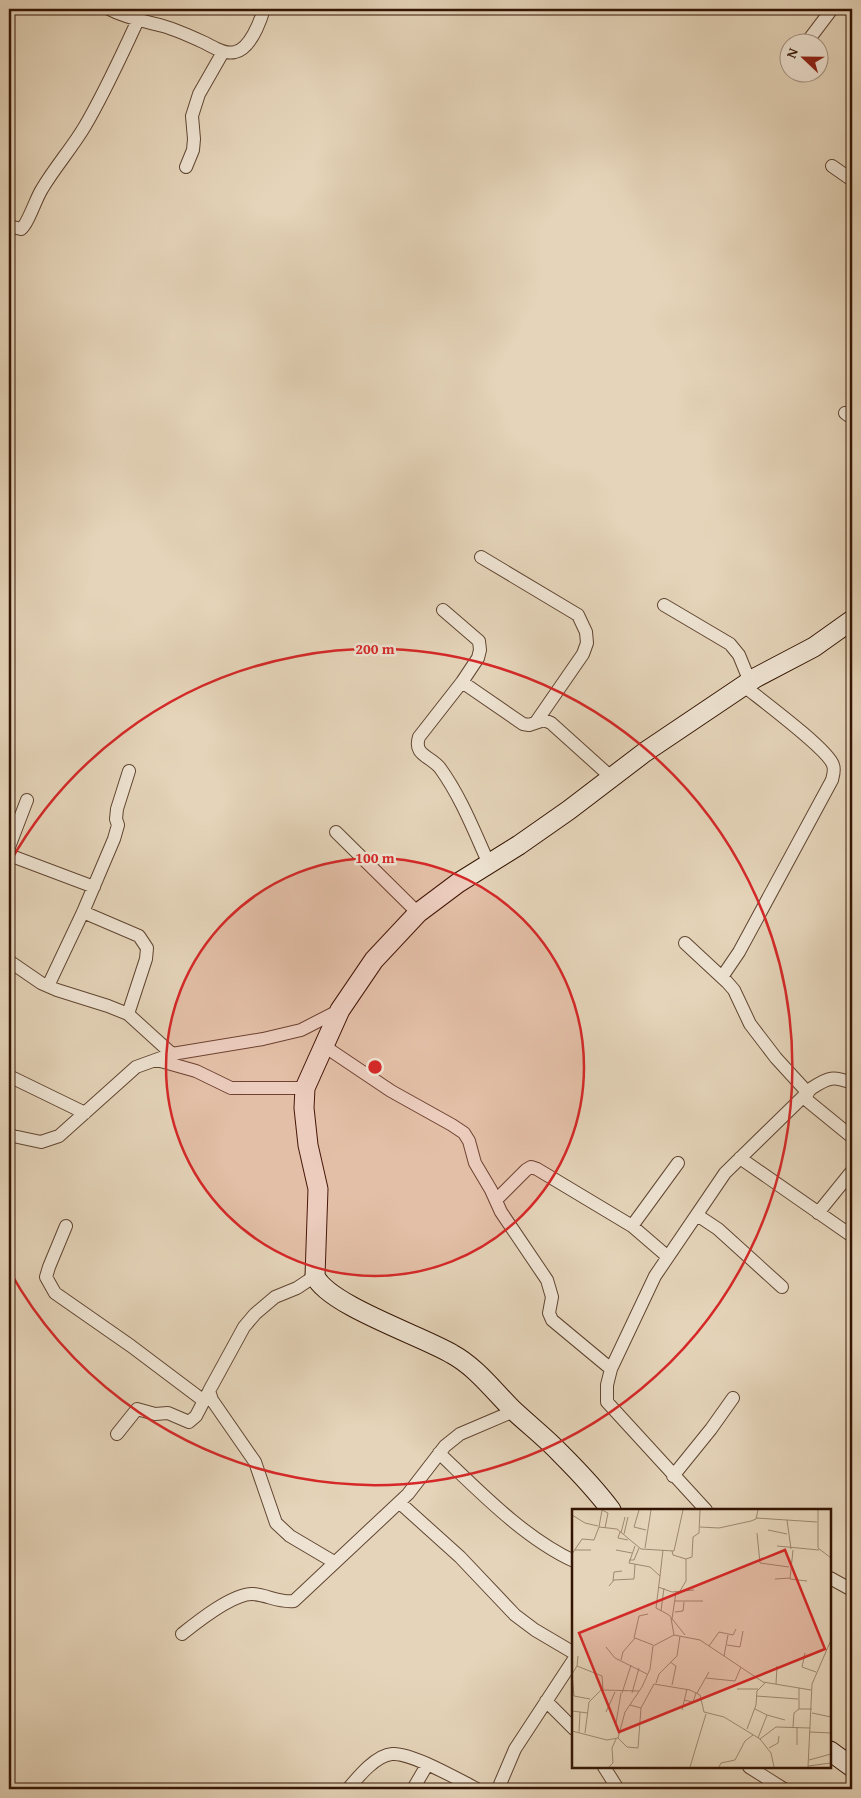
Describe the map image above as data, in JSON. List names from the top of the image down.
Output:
{
  "north": "left",
  "rings": ["200 m", "100 m"]
}
